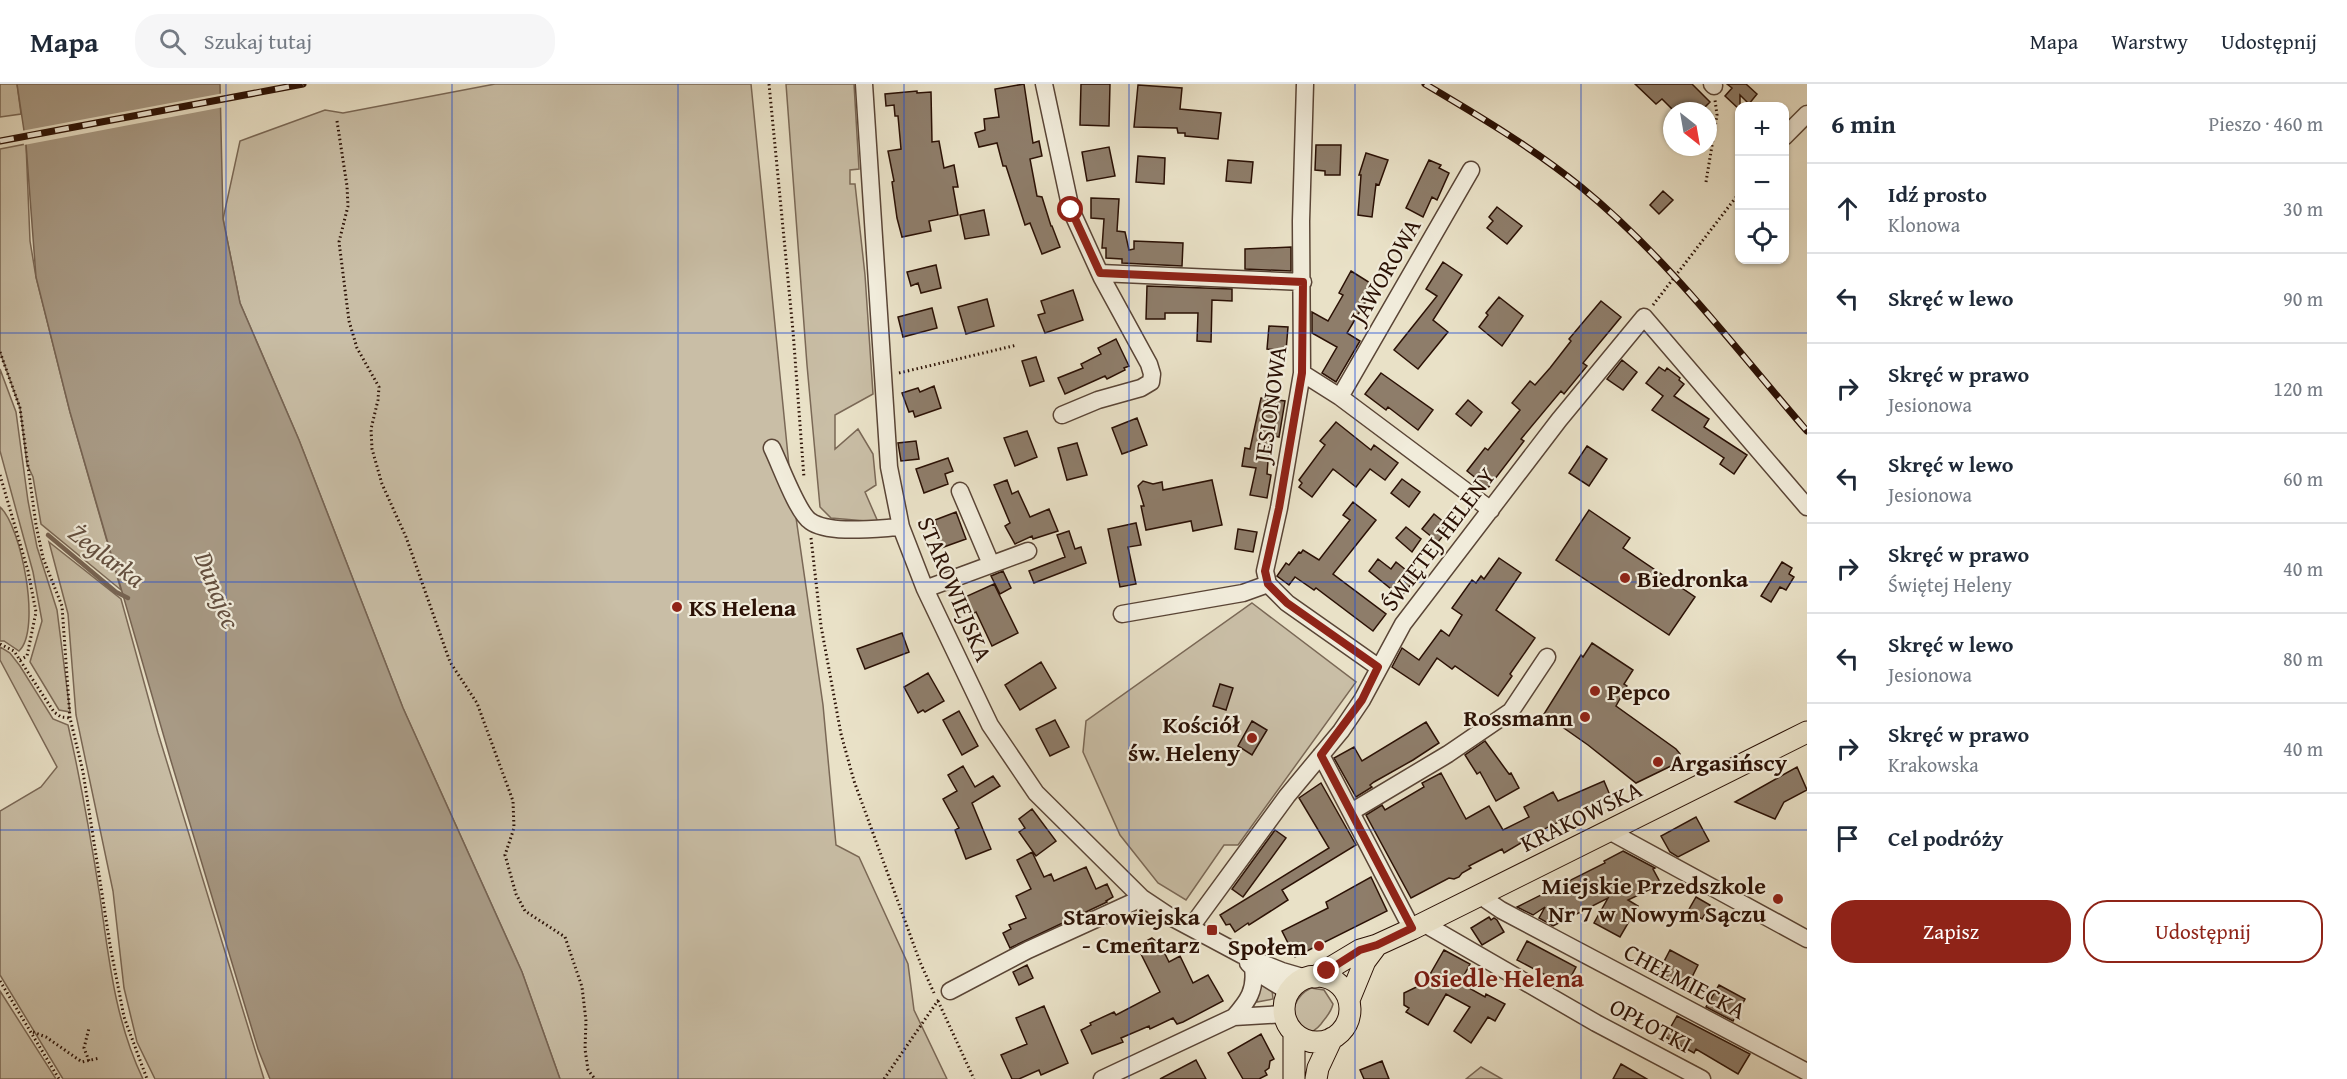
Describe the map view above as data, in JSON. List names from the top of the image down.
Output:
{
  "streets": {
    "main road": ["KRAKOWSKA"],
    "street": [
      "JAWOROWA",
      "JESIONOWA",
      "ŚWIĘTEJ HELENY",
      "STAROWIEJSKA",
      "CHEŁMIECKA",
      "OPŁOTKI"
    ]
  },
  "crossings": [
    ["ŚWIĘTEJ HELENY", "STAROWIEJSKA"],
    ["STAROWIEJSKA", "KRAKOWSKA"],
    ["KRAKOWSKA", "CHEŁMIECKA"],
    ["KRAKOWSKA", "OPŁOTKI"]
  ],
  "districts": ["Osiedle Helena"],
  "water": ["Żeglarka", "Dunajec"],
  "places": {
    "other": [
      "Biedronka",
      "KS Helena",
      "Pepco",
      "Rossmann",
      "Kościół św. Heleny",
      "Argasińscy",
      "Miejskie Przedszkole Nr 7 w Nowym Sączu",
      "Społem"
    ],
    "transit": ["Starowiejska - Cmentarz"]
  },
  "north": "bottom right",
  "page": {
    "header": "Mapa",
    "search": "Szukaj tutaj",
    "nav": ["Mapa", "Warstwy", "Udostępnij"],
    "heading": ["6 min", "Pieszo · 460 m"],
    "map_buttons": ["+", "−"],
    "list": [
      ["Idź prosto", "Klonowa", "30 m"],
      ["Skręć w lewo", "90 m"],
      ["Skręć w prawo", "Jesionowa", "120 m"],
      ["Skręć w lewo", "Jesionowa", "60 m"],
      ["Skręć w prawo", "Świętej Heleny", "40 m"],
      ["Skręć w lewo", "Jesionowa", "80 m"],
      ["Skręć w prawo", "Krakowska", "40 m"],
      "Cel podróży"
    ],
    "buttons": ["Zapisz", "Udostępnij"]
  }
}
